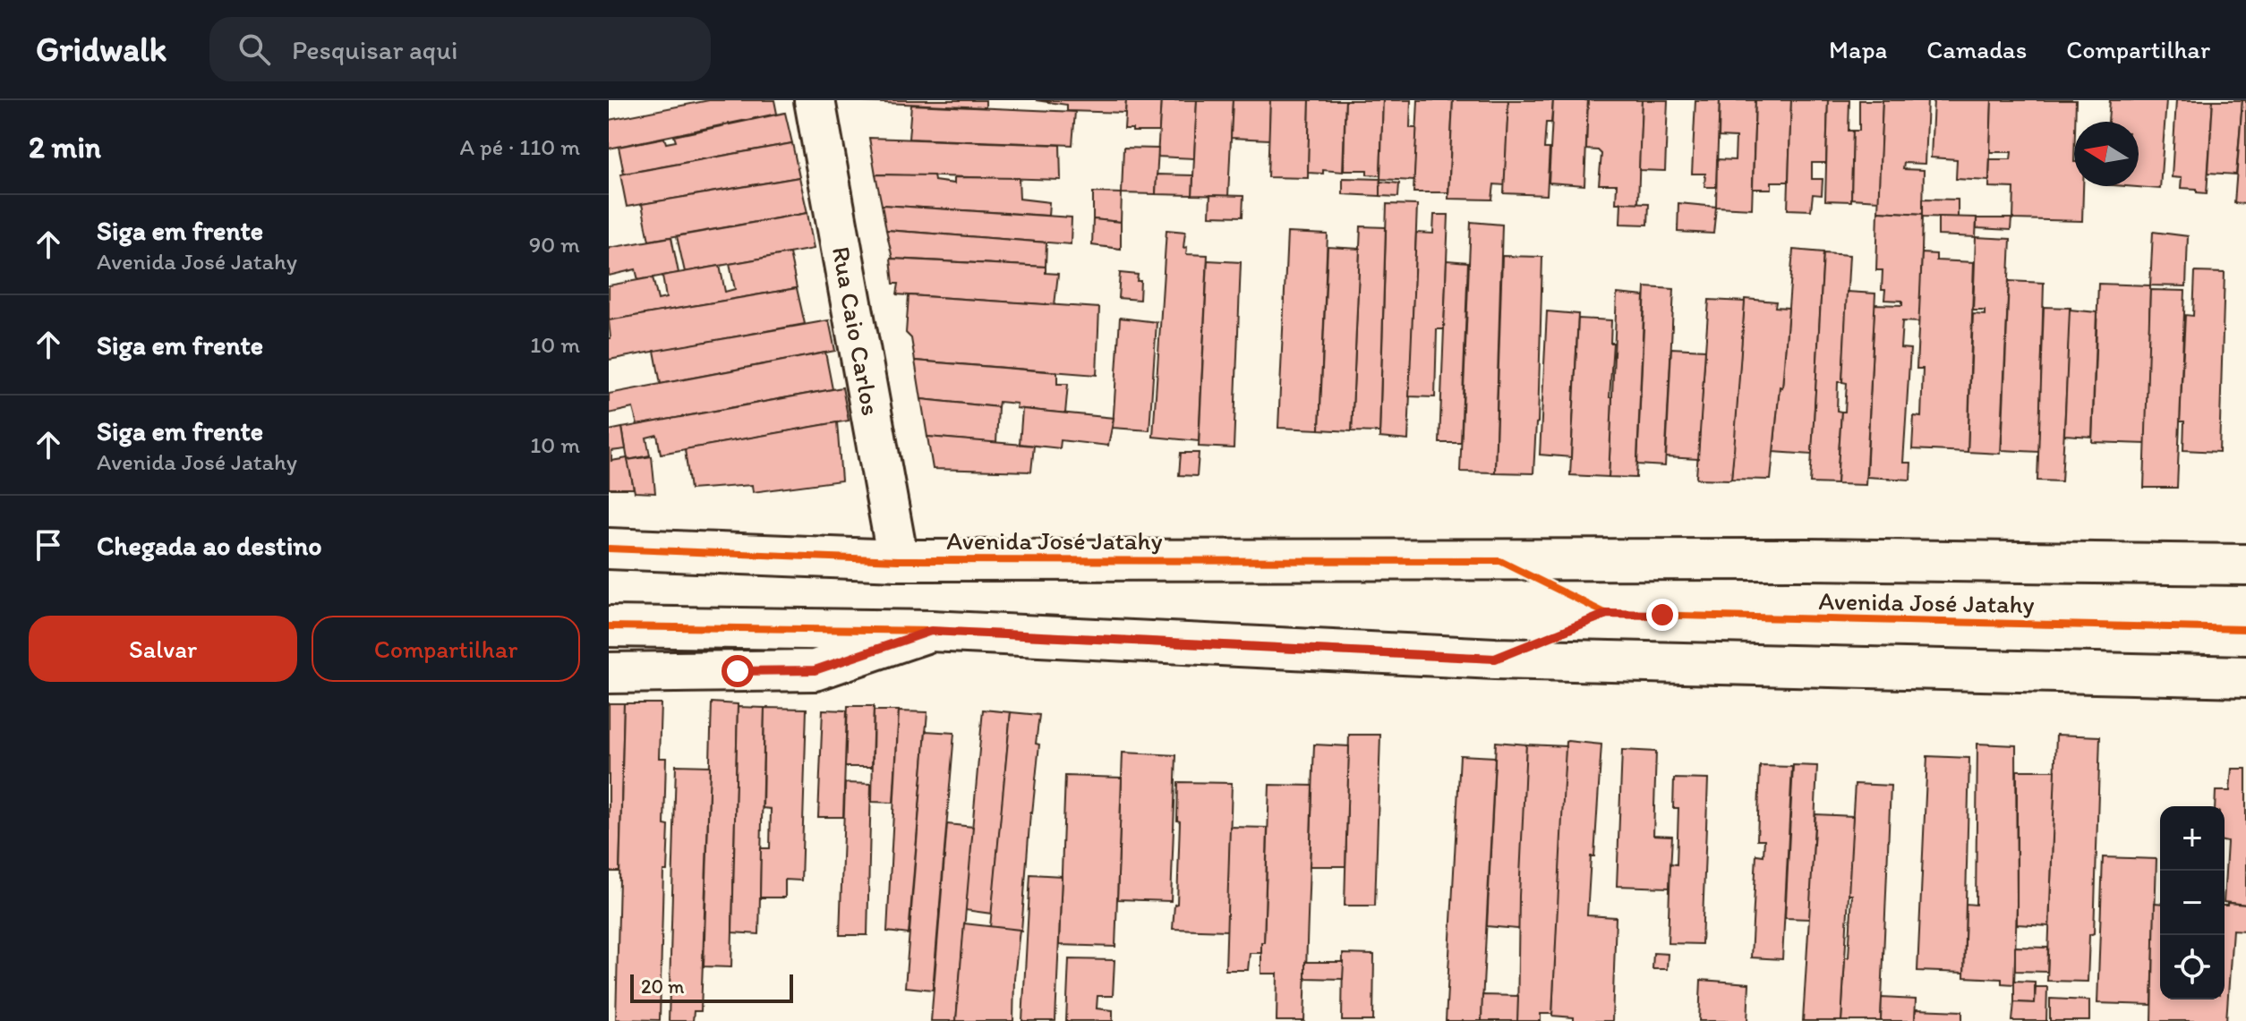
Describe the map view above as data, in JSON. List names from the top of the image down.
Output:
{
  "streets": {
    "main road": ["Rua Caio Carlos", "Avenida José Jatahy"]
  },
  "crossings": [
    ["Rua Caio Carlos", "Avenida José Jatahy"]
  ],
  "scale_bar": "20 m",
  "north": "left",
  "page": {
    "header": "Gridwalk",
    "search": "Pesquisar aqui",
    "nav": ["Mapa", "Camadas", "Compartilhar"],
    "heading": ["2 min", "A pé · 110 m"],
    "list": [
      ["Siga em frente", "Avenida José Jatahy", "90 m"],
      ["Siga em frente", "10 m"],
      ["Siga em frente", "Avenida José Jatahy", "10 m"],
      "Chegada ao destino"
    ],
    "buttons": ["Salvar", "Compartilhar"],
    "map_buttons": ["+", "−"],
    "scale": "20 m"
  }
}
